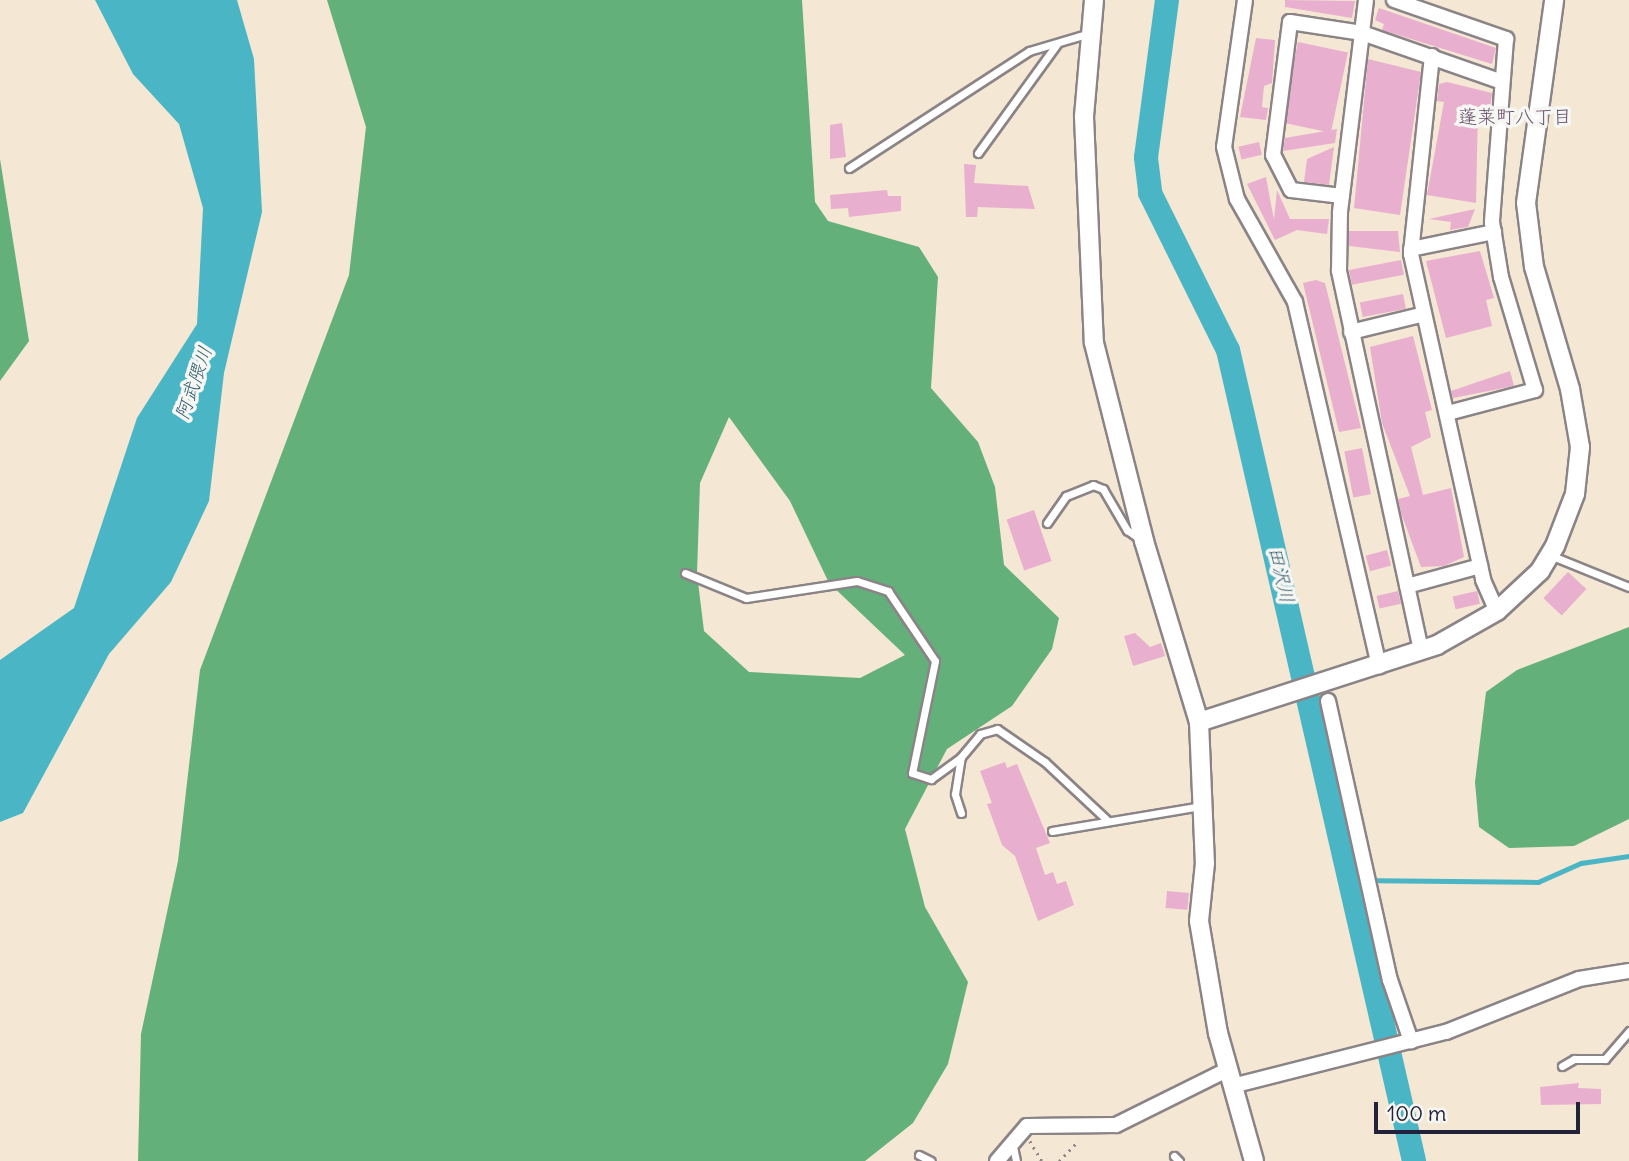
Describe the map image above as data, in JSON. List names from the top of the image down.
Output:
{
  "districts": ["蓬莱町八丁目"],
  "water": ["阿武隈川", "田沢川"],
  "scale_bar": "100 m"
}
